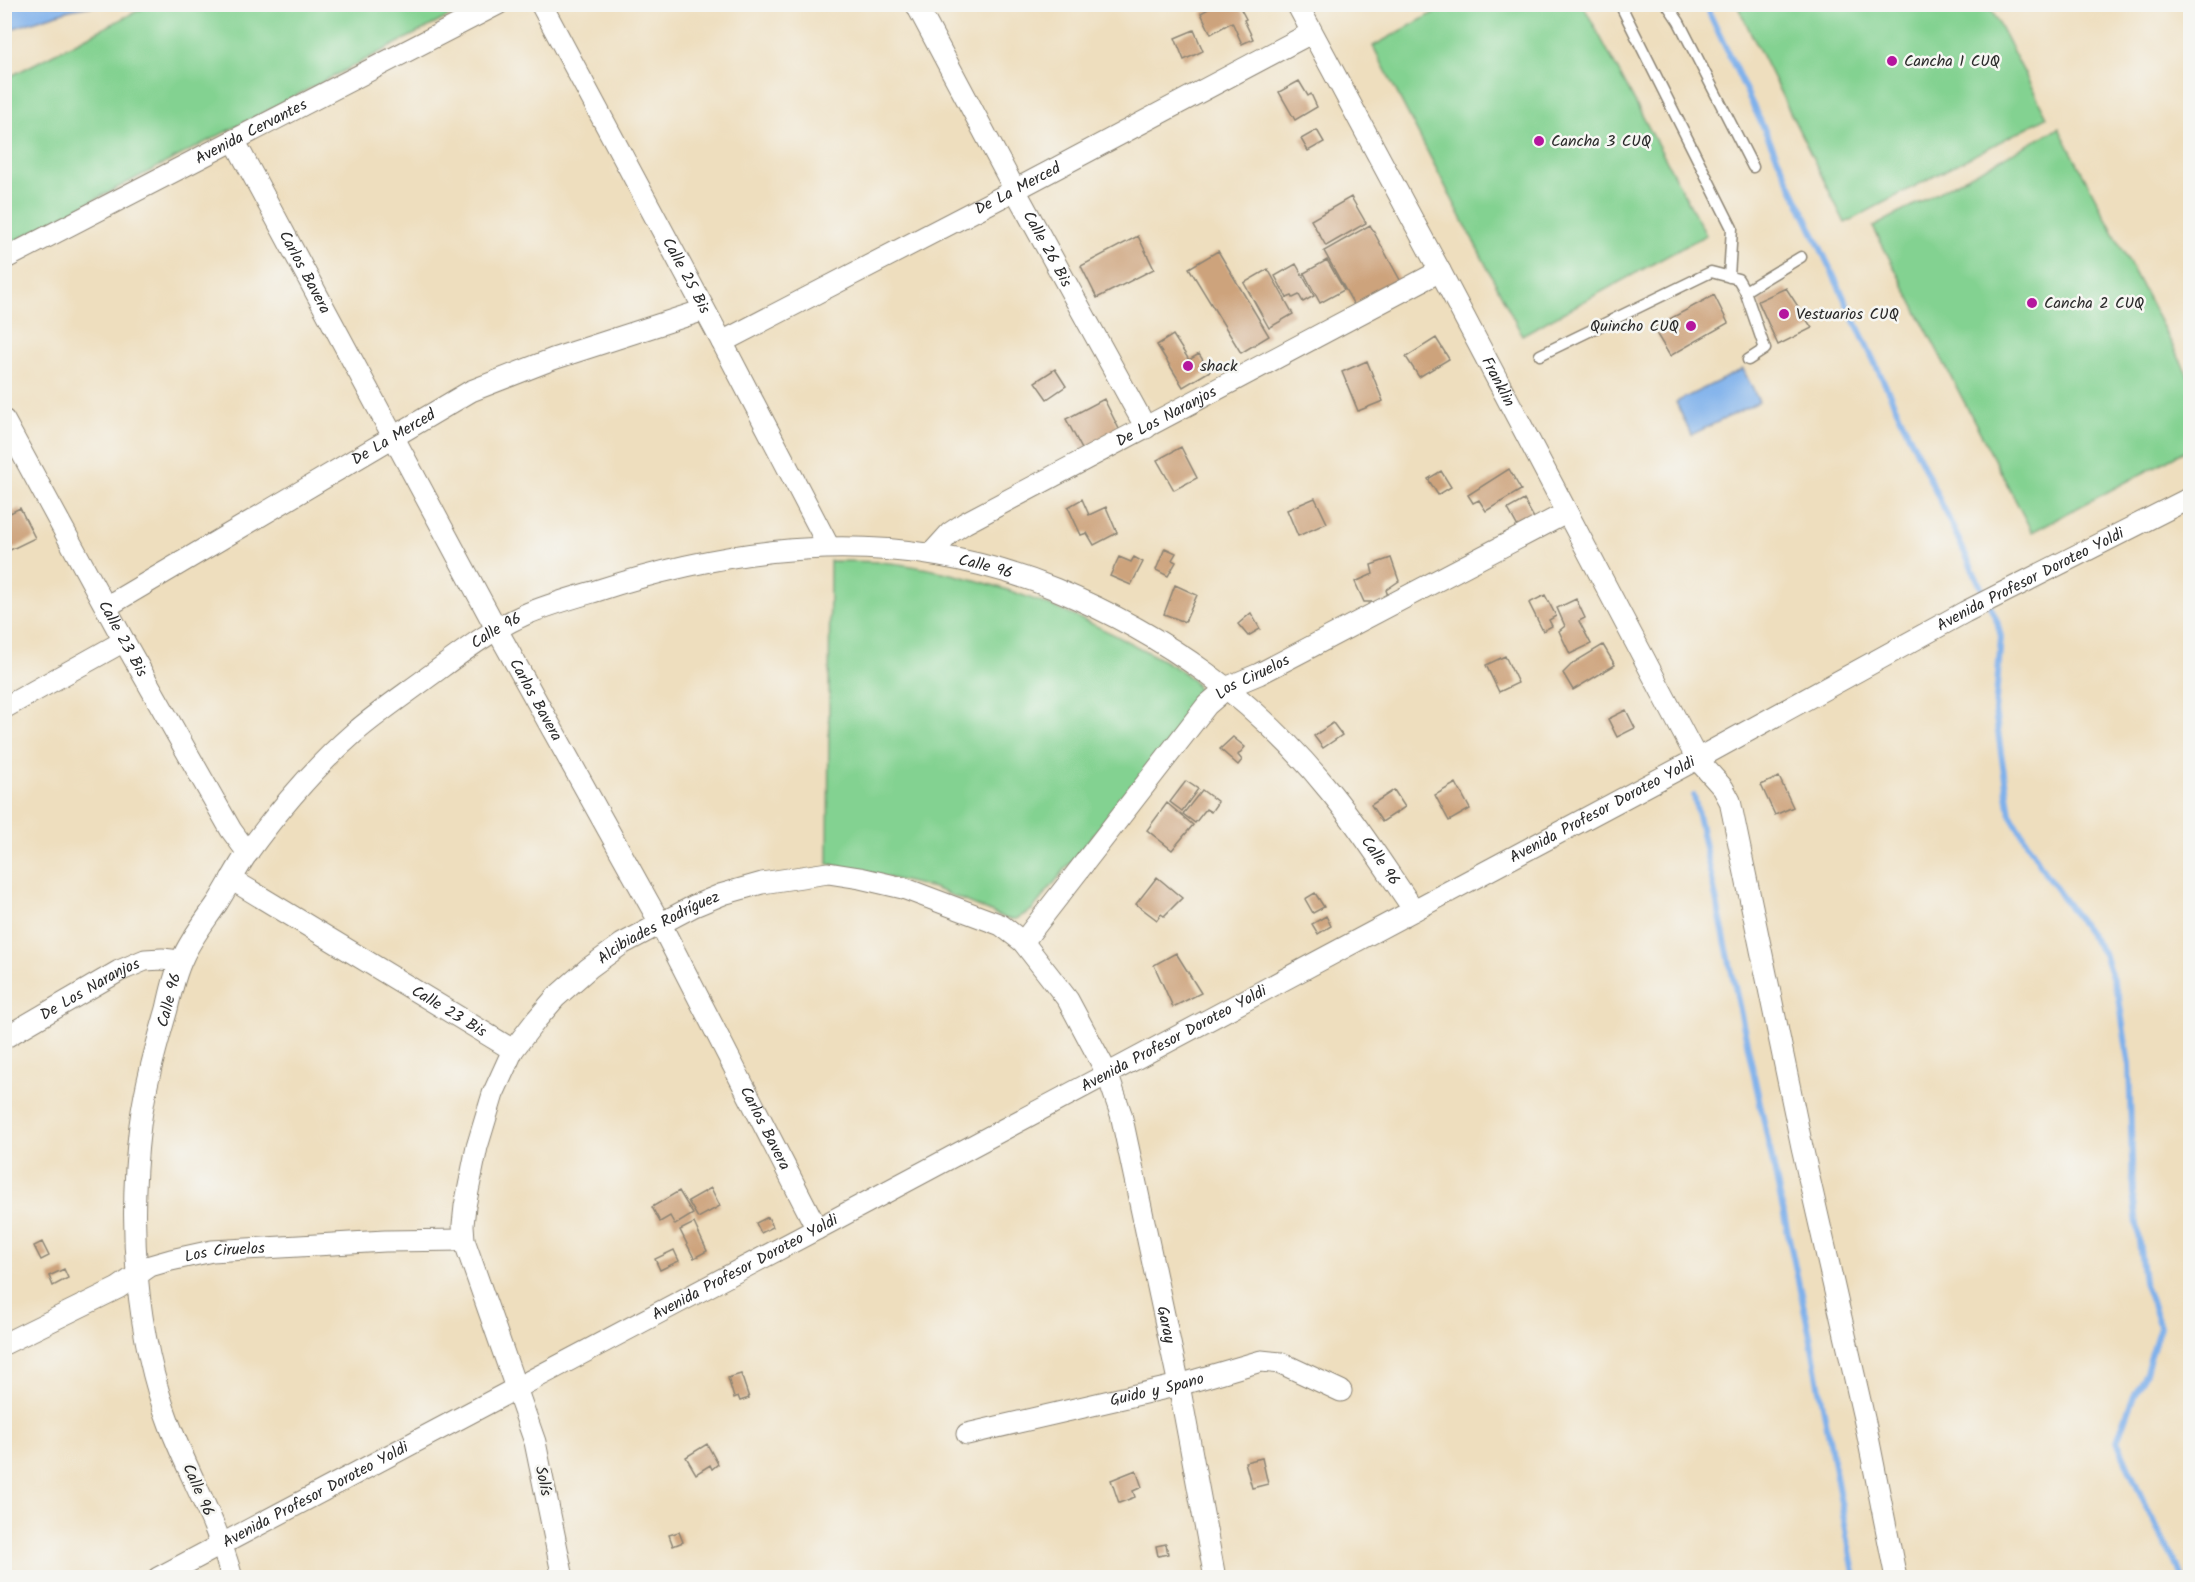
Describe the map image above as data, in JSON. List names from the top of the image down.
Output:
{
  "streets": {
    "street": [
      "Avenida Cervantes",
      "De La Merced",
      "Calle 26 Bis",
      "Carlos Bavera",
      "Calle 25 Bis",
      "Franklin",
      "De Los Naranjos",
      "Calle 96",
      "Avenida Profesor Doroteo Yoldi",
      "Calle 23 Bis",
      "Los Ciruelos",
      "Alcibiades Rodríguez",
      "Garay",
      "Guido y Spano",
      "Solís"
    ]
  },
  "crossings": [
    ["Avenida Cervantes", "Carlos Bavera"],
    ["De La Merced", "Calle 26 Bis"],
    ["De La Merced", "Carlos Bavera"],
    ["De La Merced", "Calle 25 Bis"],
    ["De La Merced", "Franklin"],
    ["De La Merced", "Calle 23 Bis"],
    ["Calle 26 Bis", "De Los Naranjos"],
    ["Carlos Bavera", "Calle 96"],
    ["Carlos Bavera", "Avenida Profesor Doroteo Yoldi"],
    ["Carlos Bavera", "Alcibiades Rodríguez"],
    ["Calle 25 Bis", "Calle 96"],
    ["Franklin", "De Los Naranjos"],
    ["Franklin", "Avenida Profesor Doroteo Yoldi"],
    ["Franklin", "Los Ciruelos"],
    ["De Los Naranjos", "Calle 96"],
    ["Calle 96", "Avenida Profesor Doroteo Yoldi"],
    ["Calle 96", "Calle 23 Bis"],
    ["Calle 96", "Los Ciruelos"],
    ["Avenida Profesor Doroteo Yoldi", "Alcibiades Rodríguez"],
    ["Avenida Profesor Doroteo Yoldi", "Garay"],
    ["Avenida Profesor Doroteo Yoldi", "Solís"],
    ["Calle 23 Bis", "Alcibiades Rodríguez"],
    ["Los Ciruelos", "Alcibiades Rodríguez"],
    ["Alcibiades Rodríguez", "Garay"],
    ["Alcibiades Rodríguez", "Solís"],
    ["Garay", "Guido y Spano"]
  ],
  "places": [
    "Cancha 1 CUQ",
    "Cancha 3 CUQ",
    "Cancha 2 CUQ",
    "Vestuarios CUQ",
    "Quincho CUQ",
    "shack"
  ]
}
